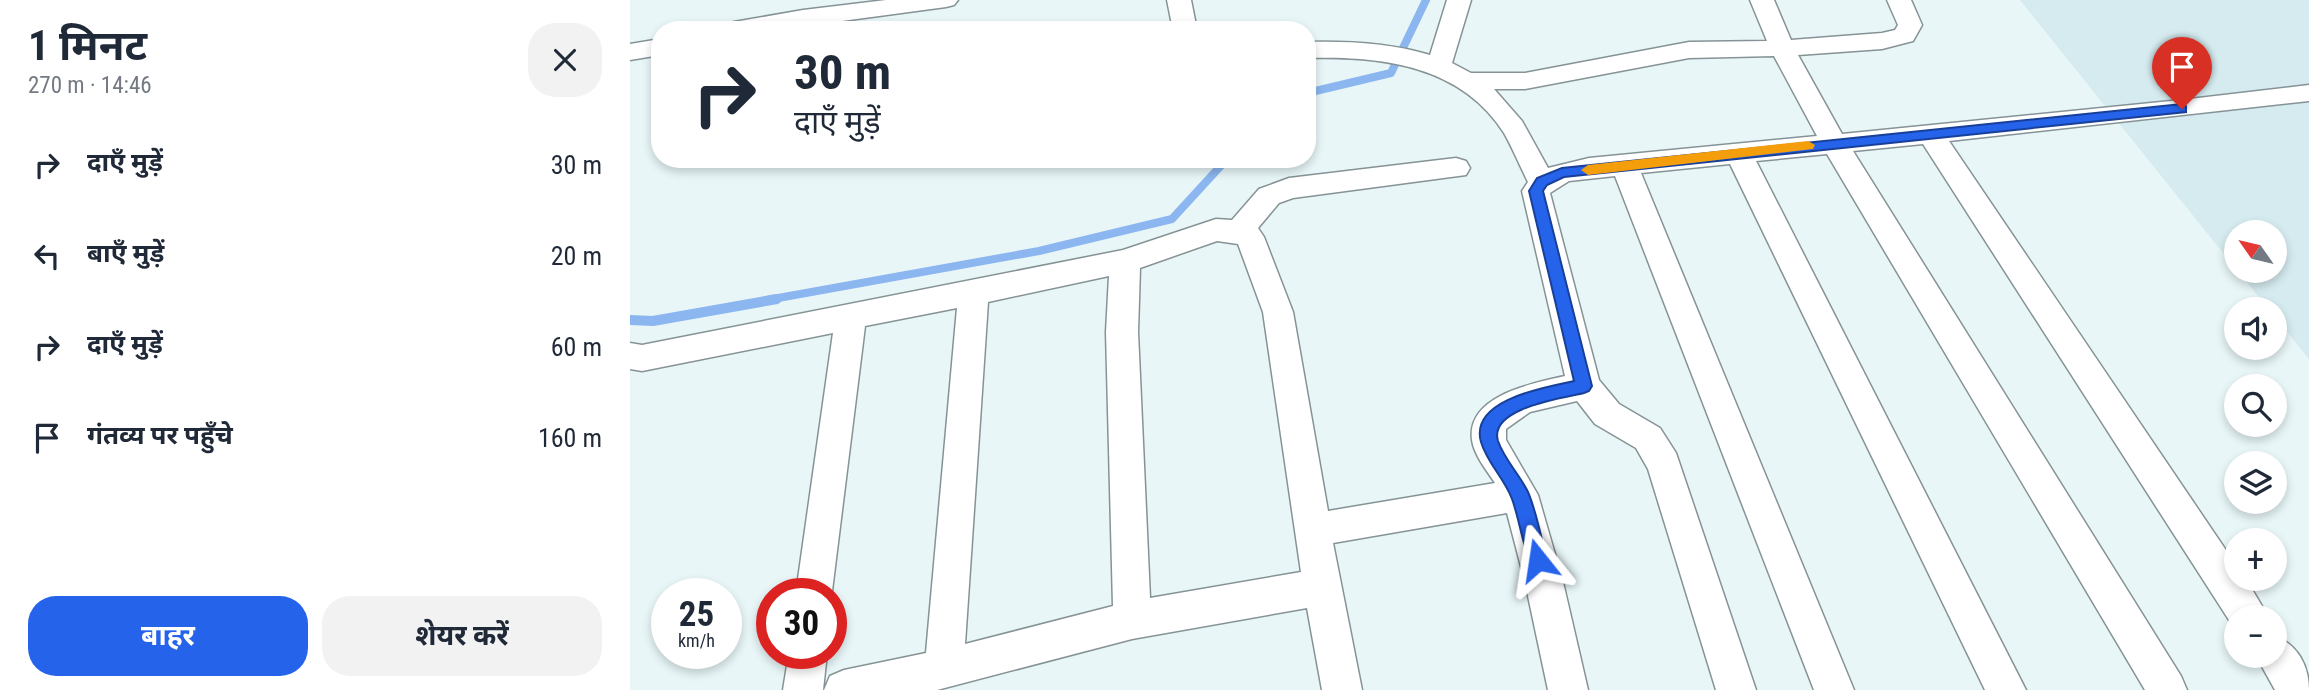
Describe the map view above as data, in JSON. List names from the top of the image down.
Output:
{
  "north": "top left",
  "page": {
    "heading": ["1 मिनट", "270 m · 14:46"],
    "turn": ["30 m", "दाएँ मुड़ें"],
    "list": [
      {
        "name": "दाएँ मुड़ें",
        "value": "30 m"
      },
      {
        "name": "बाएँ मुड़ें",
        "value": "20 m"
      },
      {
        "name": "दाएँ मुड़ें",
        "value": "60 m"
      },
      {
        "name": "गंतव्य पर पहुँचे",
        "value": "160 m"
      }
    ],
    "map_buttons": ["+", "−"],
    "speed": "25 km/h",
    "limit": "30",
    "buttons": ["बाहर", "शेयर करें"]
  }
}
